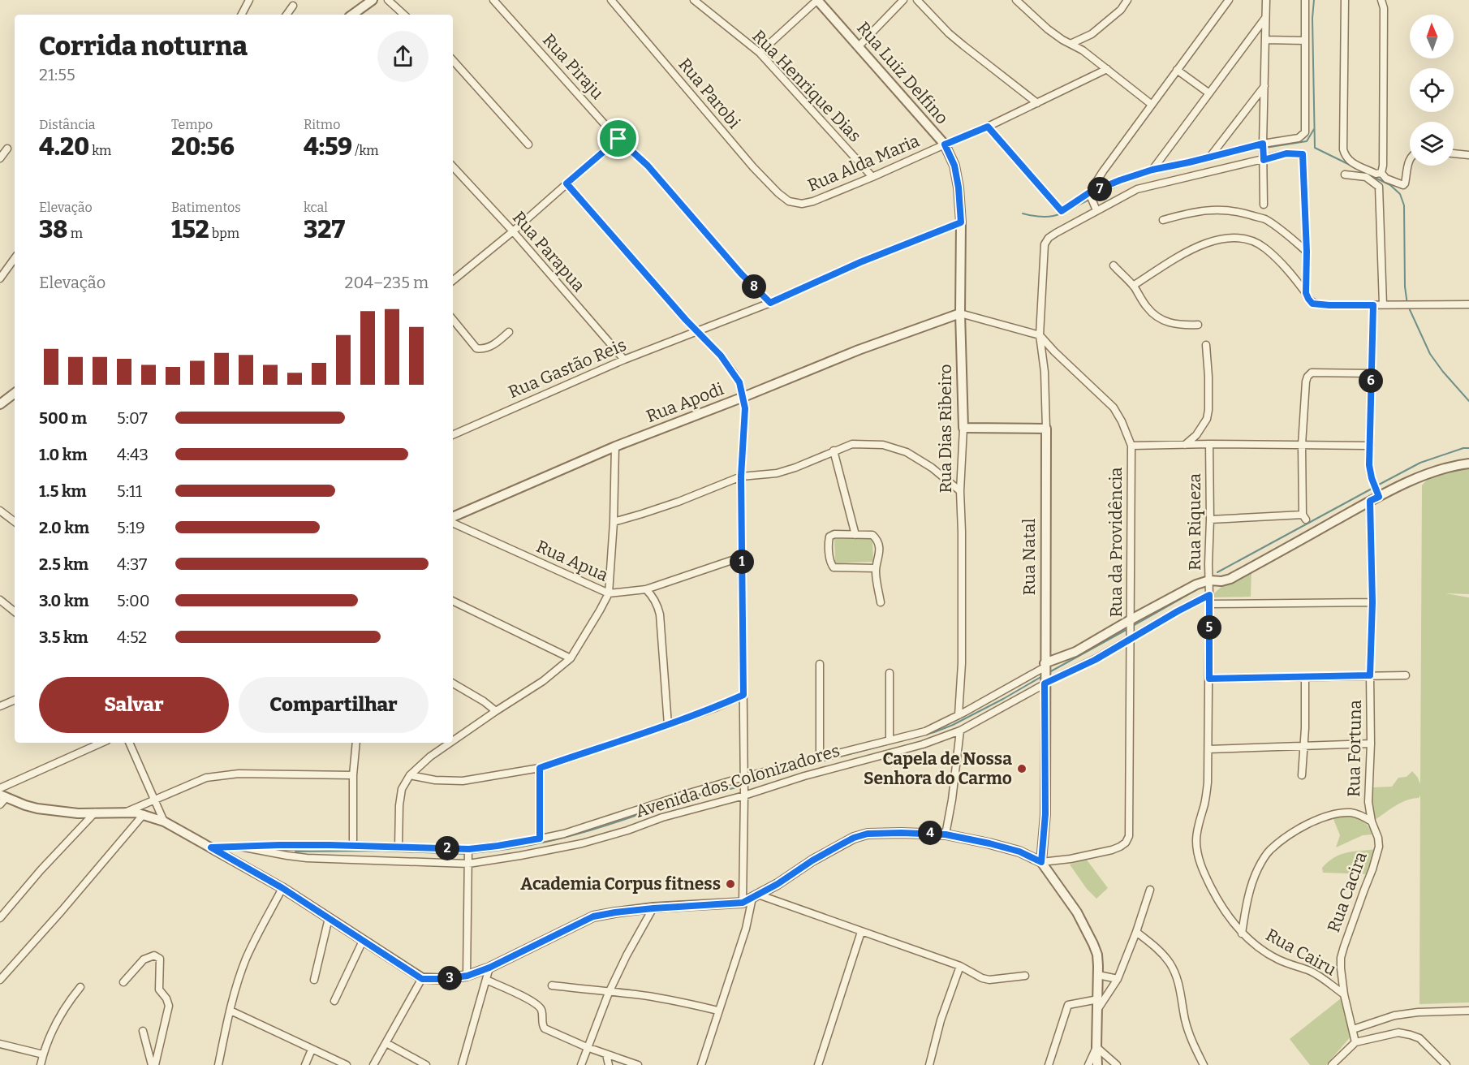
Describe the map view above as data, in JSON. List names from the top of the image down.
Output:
{
  "streets": {
    "street": [
      "Rua Piraju",
      "Rua Luiz Delfino",
      "Rua Henrique Dias",
      "Rua Parobi",
      "Rua Alda Maria",
      "Rua Parapua",
      "Rua Gastão Reis",
      "Rua Apodi",
      "Rua Dias Ribeiro",
      "Rua Riqueza",
      "Rua da Providência",
      "Rua Natal",
      "Rua Apua",
      "Rua Fortuna",
      "Avenida dos Colonizadores",
      "Rua Cacira",
      "Rua Cairu"
    ]
  },
  "crossings": [
    ["Rua Piraju", "Rua Gastão Reis"],
    ["Rua Luiz Delfino", "Rua Alda Maria"],
    ["Rua Luiz Delfino", "Rua Dias Ribeiro"],
    ["Rua Henrique Dias", "Rua Alda Maria"],
    ["Rua Parobi", "Rua Alda Maria"],
    ["Rua Alda Maria", "Rua Dias Ribeiro"],
    ["Rua Parapua", "Rua Gastão Reis"],
    ["Rua Gastão Reis", "Rua Dias Ribeiro"],
    ["Rua Apodi", "Rua Dias Ribeiro"],
    ["Rua Dias Ribeiro", "Avenida dos Colonizadores"],
    ["Rua Riqueza", "Avenida dos Colonizadores"],
    ["Rua Riqueza", "Rua Cairu"],
    ["Rua da Providência", "Rua Natal"],
    ["Rua da Providência", "Avenida dos Colonizadores"],
    ["Rua Natal", "Avenida dos Colonizadores"],
    ["Rua Fortuna", "Avenida dos Colonizadores"],
    ["Rua Fortuna", "Rua Cacira"],
    ["Rua Cacira", "Rua Cairu"]
  ],
  "places": ["Capela de Nossa Senhora do Carmo", "Academia Corpus fitness"],
  "north": "top",
  "page": {
    "heading": ["Corrida noturna", "21:55"],
    "stats": [
      ["Distância", "4.20 km"],
      ["Tempo", "20:56"],
      ["Ritmo", "4:59 /km"],
      ["Elevação", "38 m"],
      ["Batimentos", "152 bpm"],
      ["kcal", "327"]
    ],
    "pins": [
      "7",
      "8",
      "6",
      "1",
      "5",
      "4",
      "2",
      "3"
    ],
    "chart": ["Elevação", "204–235 m"],
    "list": [
      {
        "name": "500 m",
        "note": "5:07"
      },
      {
        "name": "1.0 km",
        "note": "4:43"
      },
      {
        "name": "1.5 km",
        "note": "5:11"
      },
      {
        "name": "2.0 km",
        "note": "5:19"
      },
      {
        "name": "2.5 km",
        "note": "4:37"
      },
      {
        "name": "3.0 km",
        "note": "5:00"
      },
      {
        "name": "3.5 km",
        "note": "4:52"
      }
    ],
    "buttons": ["Salvar", "Compartilhar"]
  }
}
